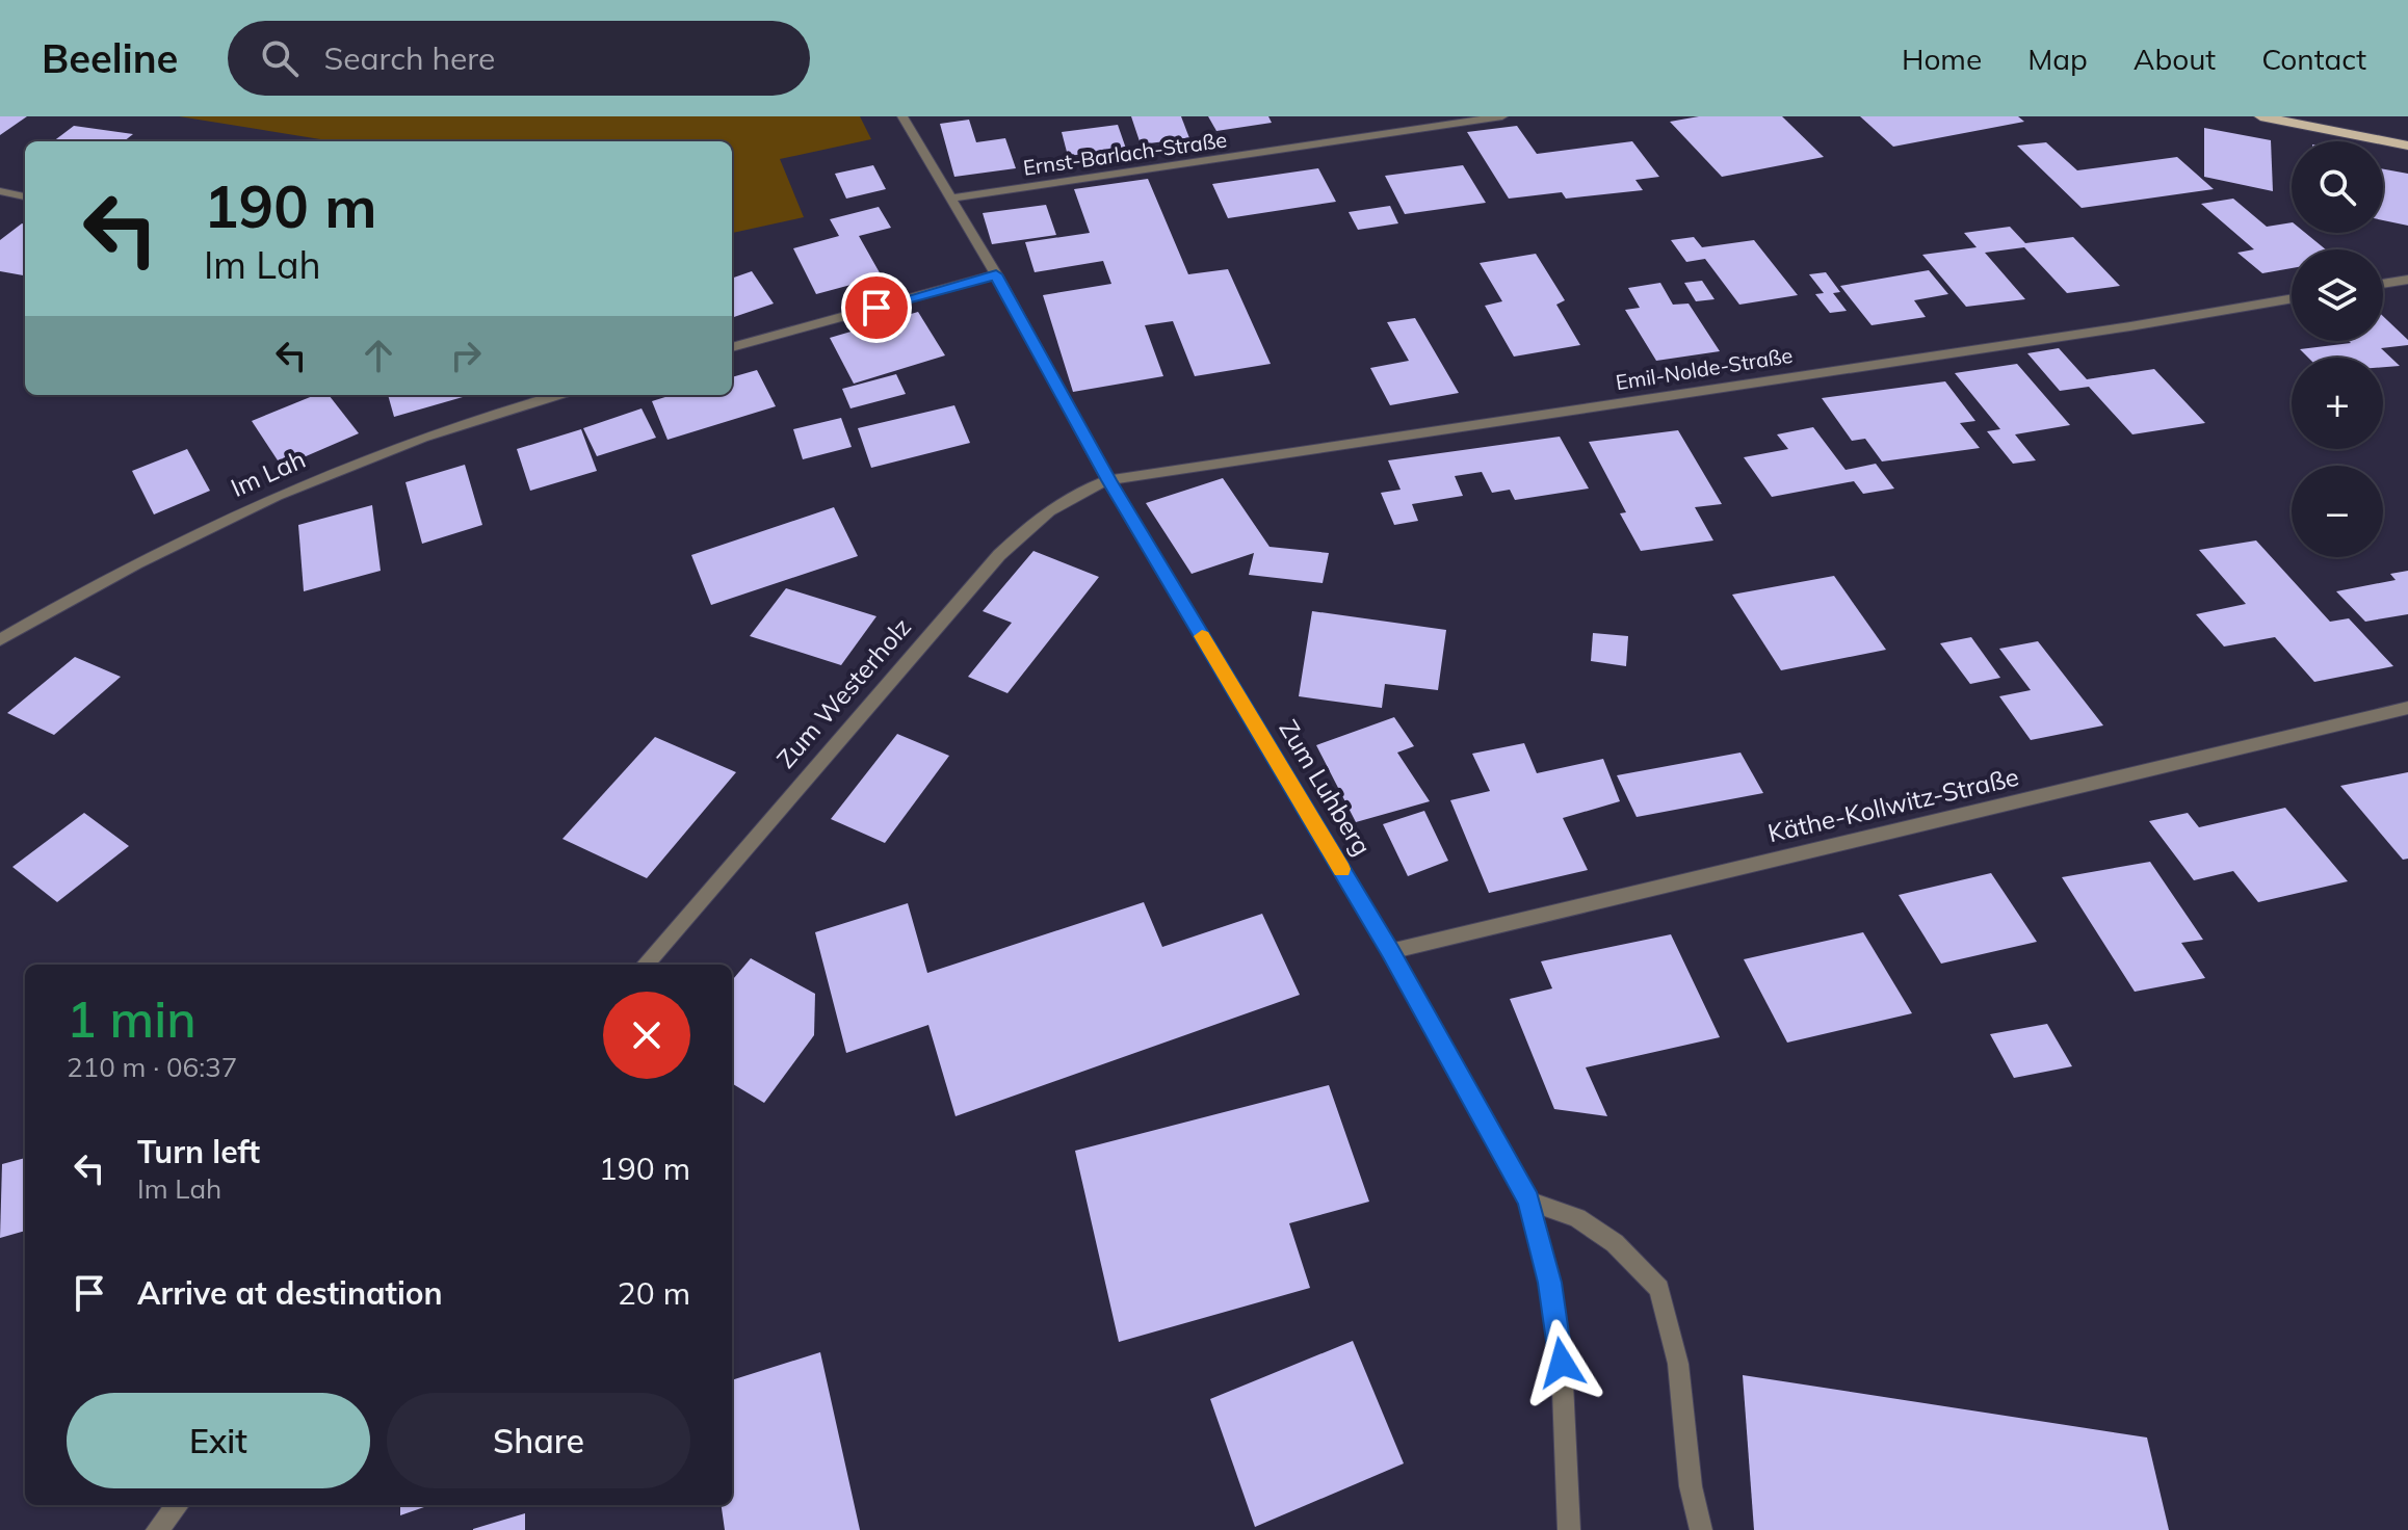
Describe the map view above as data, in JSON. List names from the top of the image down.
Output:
{
  "streets": {
    "street": [
      "Ernst-Barlach-Straße",
      "Emil-Nolde-Straße",
      "Im Lah",
      "Zum Westerholz",
      "Zum Luhberg",
      "Käthe-Kollwitz-Straße"
    ]
  },
  "crossings": [
    ["Ernst-Barlach-Straße", "Zum Luhberg"],
    ["Emil-Nolde-Straße", "Zum Westerholz"],
    ["Emil-Nolde-Straße", "Zum Luhberg"],
    ["Zum Westerholz", "Zum Luhberg"],
    ["Zum Luhberg", "Käthe-Kollwitz-Straße"]
  ],
  "page": {
    "header": "Beeline",
    "search": "Search here",
    "nav": [
      "Home",
      "Map",
      "About",
      "Contact"
    ],
    "map_buttons": ["+", "−"],
    "turn": ["190 m", "Im Lah"],
    "heading": ["1 min", "210 m · 06:37"],
    "list": [
      {
        "name": "Turn left",
        "note": "Im Lah",
        "value": "190 m"
      },
      {
        "name": "Arrive at destination",
        "value": "20 m"
      }
    ],
    "buttons": ["Exit", "Share"]
  }
}
